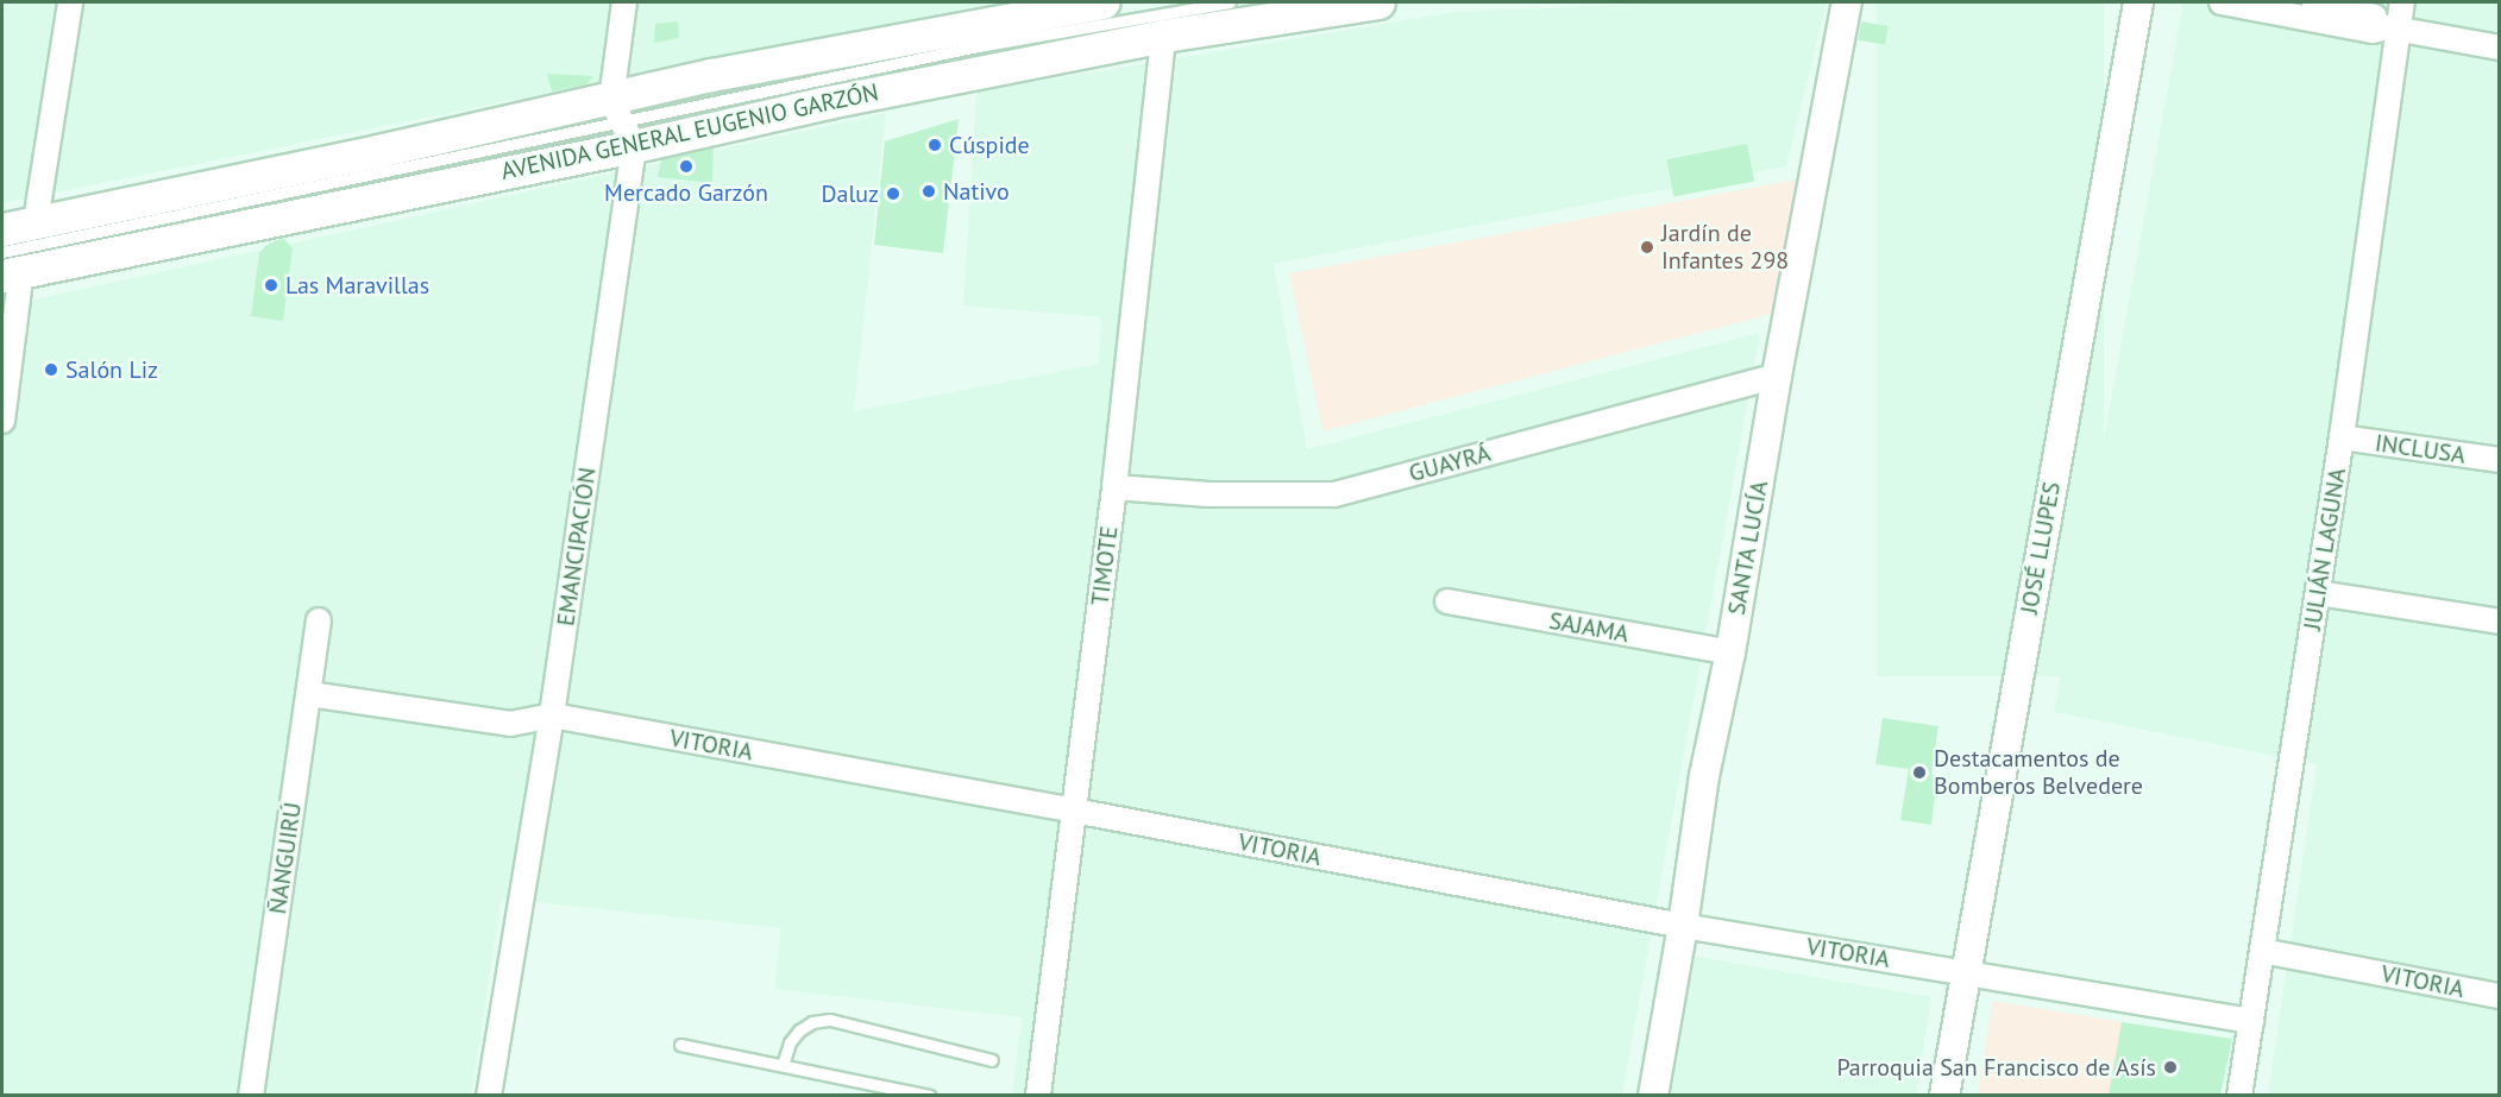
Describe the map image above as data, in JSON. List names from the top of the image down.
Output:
{
  "streets": {
    "main road": ["AVENIDA GENERAL EUGENIO GARZÓN"],
    "street": [
      "INCLUSA",
      "GUAYRÁ",
      "EMANCIPACIÓN",
      "SANTA LUCÍA",
      "JOSÉ LLUPES",
      "JULIÁN LAGUNA",
      "TIMOTE",
      "SAJAMA",
      "VITORIA",
      "ÑANGUIRÚ"
    ]
  },
  "crossings": [
    ["AVENIDA GENERAL EUGENIO GARZÓN", "EMANCIPACIÓN"],
    ["AVENIDA GENERAL EUGENIO GARZÓN", "TIMOTE"],
    ["INCLUSA", "JULIÁN LAGUNA"],
    ["GUAYRÁ", "SANTA LUCÍA"],
    ["GUAYRÁ", "TIMOTE"],
    ["EMANCIPACIÓN", "VITORIA"],
    ["SANTA LUCÍA", "SAJAMA"],
    ["SANTA LUCÍA", "VITORIA"],
    ["JOSÉ LLUPES", "VITORIA"],
    ["JULIÁN LAGUNA", "VITORIA"],
    ["TIMOTE", "VITORIA"],
    ["VITORIA", "ÑANGUIRÚ"]
  ],
  "places": [
    "Cúspide",
    "Mercado Garzón",
    "Nativo",
    "Daluz",
    "Jardín de Infantes 298",
    "Las Maravillas",
    "Salón Liz",
    "Destacamentos de Bomberos Belvedere",
    "Parroquia San Francisco de Asís"
  ]
}
